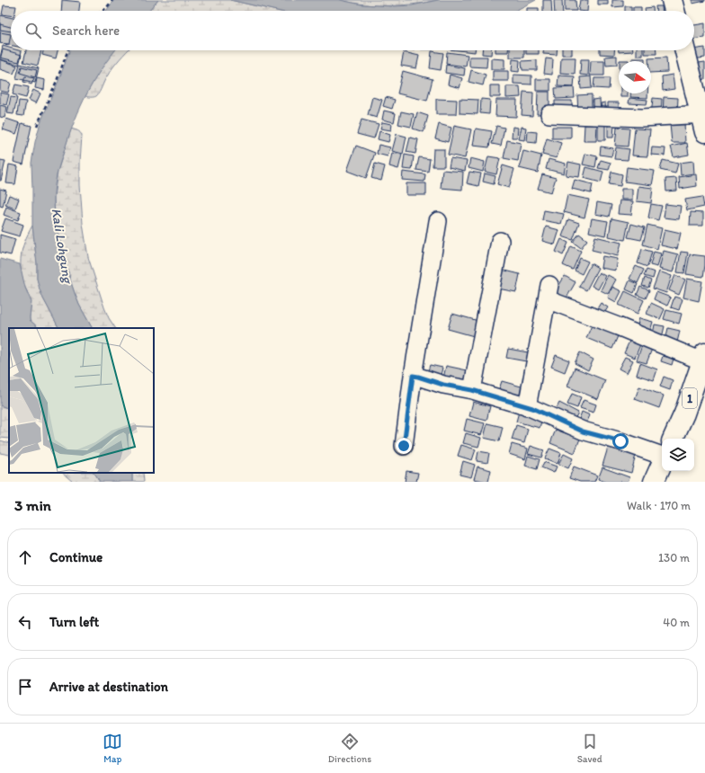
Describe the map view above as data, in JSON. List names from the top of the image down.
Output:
{
  "streets": {
    "highway": ["1"]
  },
  "water": ["Kali Lohgung"],
  "north": "right",
  "page": {
    "search": "Search here",
    "heading": ["3 min", "Walk · 170 m"],
    "list": [
      ["Continue", "130 m"],
      ["Turn left", "40 m"],
      "Arrive at destination"
    ],
    "nav": ["Map", "Directions", "Saved"]
  }
}
